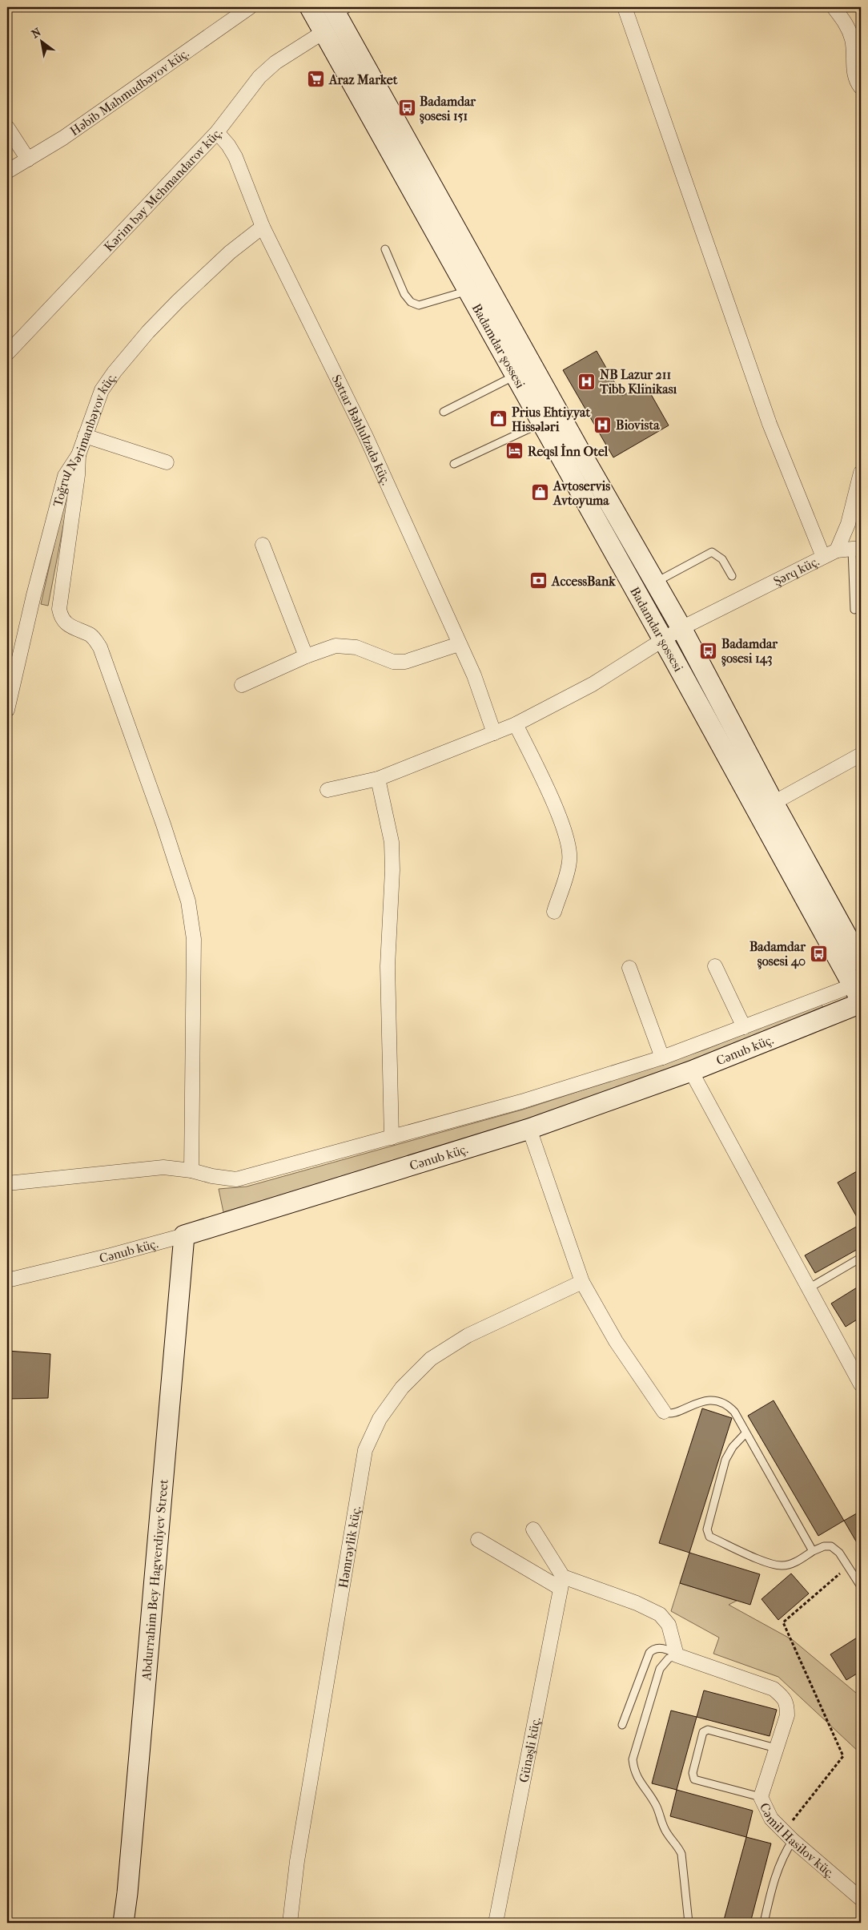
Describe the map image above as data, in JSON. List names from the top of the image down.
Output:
{
  "streets": {
    "main road": ["Badamdar şossesi", "Cənub küç.", "Abdurrahim Bey Hagverdiyev Street"],
    "street": [
      "Həbib Mahmudbəyov küç.",
      "Kərim bəy Mehmandarov küç.",
      "Səttar Bəhlulzadə küç.",
      "Toğrul Nərimanbəyov küç.",
      "Şərq küç.",
      "Həmrəylik küç.",
      "Günəşli küç.",
      "Cəmil Hasilov küç."
    ]
  },
  "crossings": [
    ["Kərim bəy Mehmandarov küç.", "Badamdar şossesi"],
    ["Kərim bəy Mehmandarov küç.", "Səttar Bəhlulzadə küç."],
    ["Badamdar şossesi", "Şərq küç."],
    ["Badamdar şossesi", "Cənub küç."],
    ["Səttar Bəhlulzadə küç.", "Toğrul Nərimanbəyov küç."],
    ["Səttar Bəhlulzadə küç.", "Şərq küç."],
    ["Cənub küç.", "Abdurrahim Bey Hagverdiyev Street"]
  ],
  "places": {
    "supermarket": ["Araz Market"],
    "bus stop": ["Badamdar şosesi 151", "Badamdar şosesi 143", "Badamdar şosesi 40"],
    "hospital": ["NB Lazur 211 Tibb Klinikası", "Biovista"],
    "shop": ["Prius Ehtiyyat Hissәlәri", "Avtoservis Avtoyuma"],
    "hotel": ["Reqsl İnn Otel"],
    "bank": ["AccessBank"]
  },
  "north": "top left"
}
